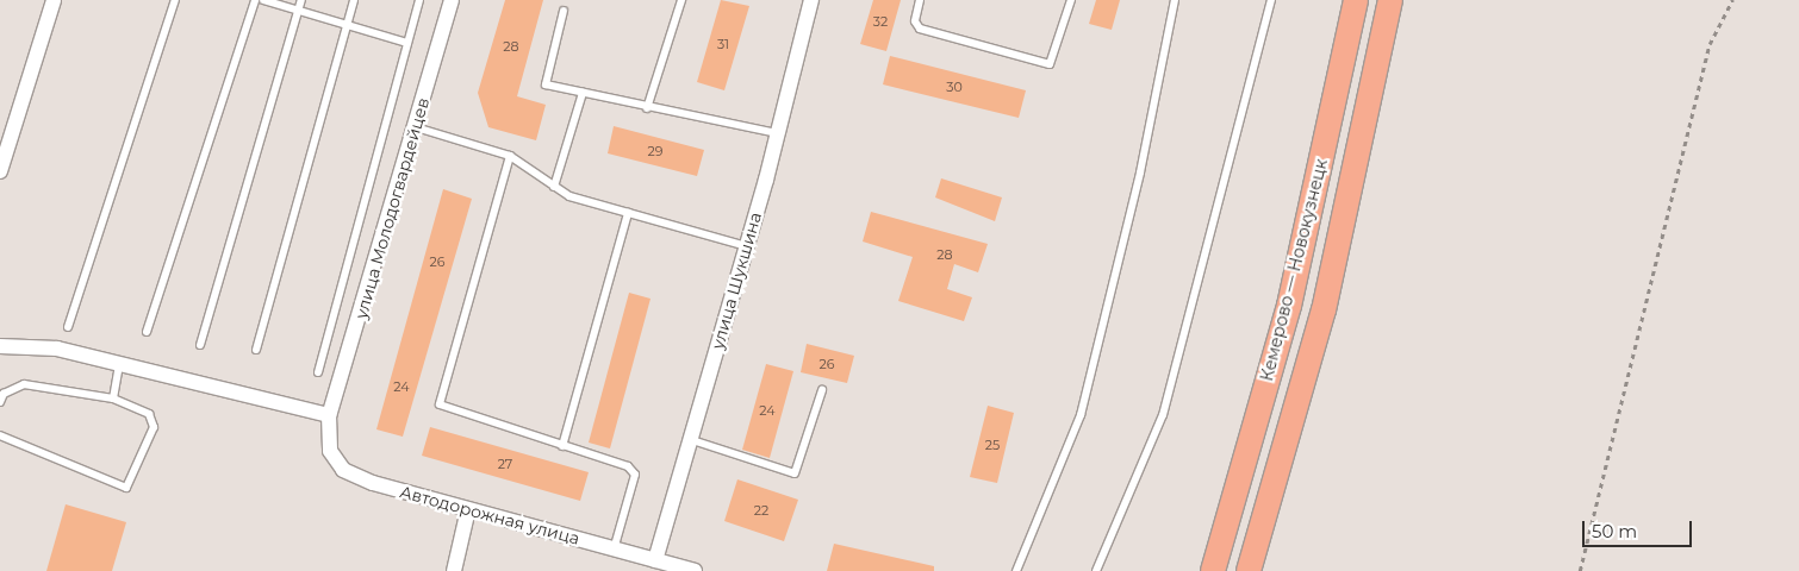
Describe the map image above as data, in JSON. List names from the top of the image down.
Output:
{
  "streets": {
    "highway": ["Кемерово — Новокузнецк"],
    "street": ["улица Молодогвардейцев", "улица Шукшина", "Автодорожная улица"]
  },
  "crossings": [
    ["улица Молодогвардейцев", "Автодорожная улица"],
    ["улица Шукшина", "Автодорожная улица"]
  ],
  "house_numbers": [
    "32",
    "31",
    "28",
    "30",
    "29",
    "28",
    "26",
    "26",
    "24",
    "24",
    "25",
    "27",
    "22"
  ],
  "scale_bar": "50 m"
}
